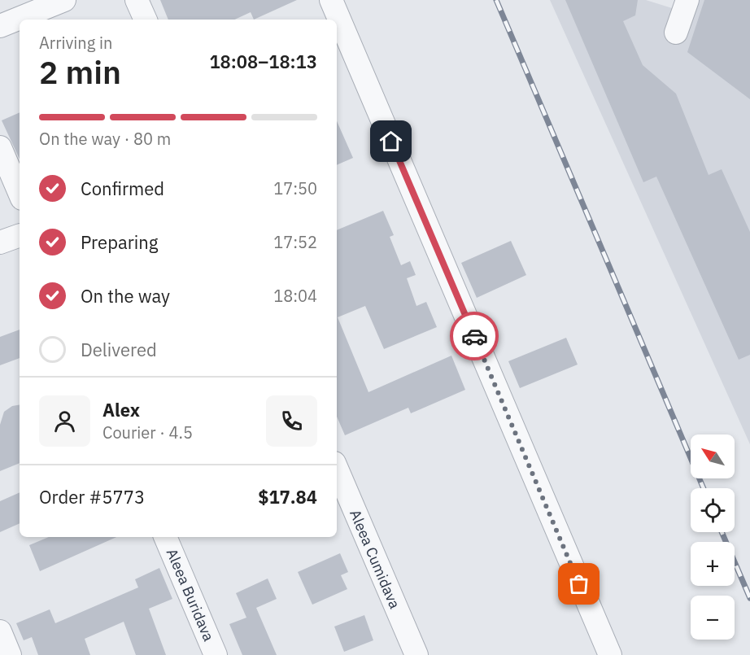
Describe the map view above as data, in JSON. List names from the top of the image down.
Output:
{
  "streets": {
    "street": ["Aleea Cumidava", "Aleea Buridava"]
  },
  "north": "top left",
  "page": {
    "heading": ["2 min", "Arriving in", "18:08–18:13"],
    "panel": [
      "Alex",
      "Courier · 4.5",
      "Order #5773",
      "$17.84"
    ],
    "bar": "On the way · 80 m",
    "list": [
      ["Confirmed", "17:50"],
      ["Preparing", "17:52"],
      ["On the way", "18:04"],
      "Delivered"
    ],
    "map_buttons": ["+", "−"]
  }
}
